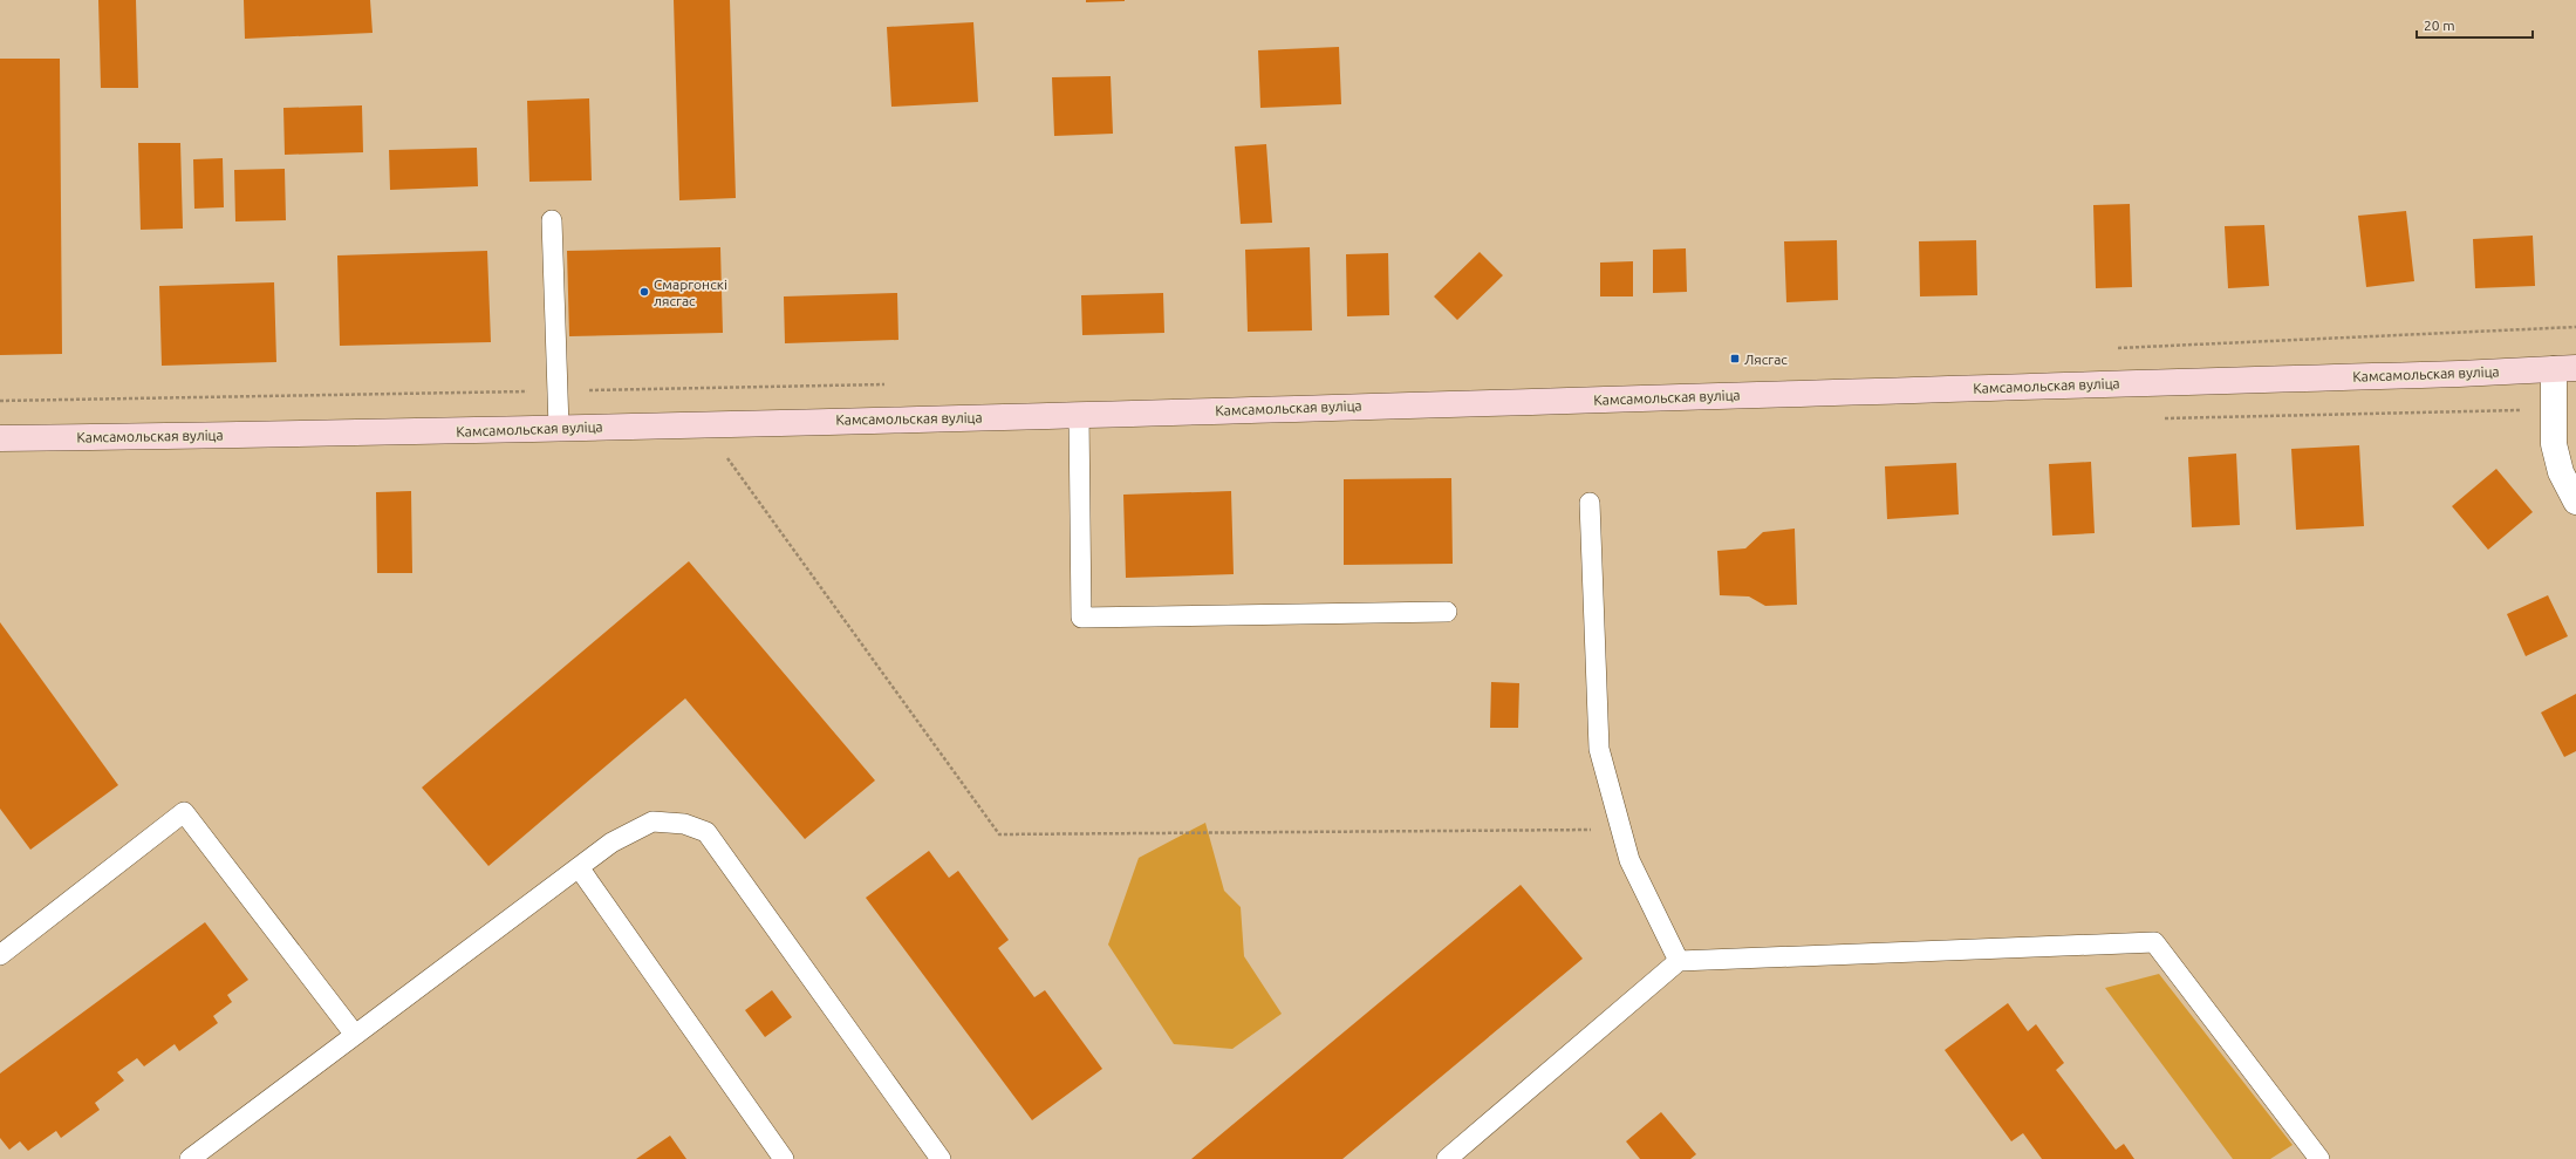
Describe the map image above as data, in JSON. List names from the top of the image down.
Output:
{
  "streets": {
    "main road": ["Камсамольская вуліца"]
  },
  "places": {
    "other": ["Смаргонскі лясгас"],
    "transit": ["Лясгас"]
  },
  "scale_bar": "20 m"
}
